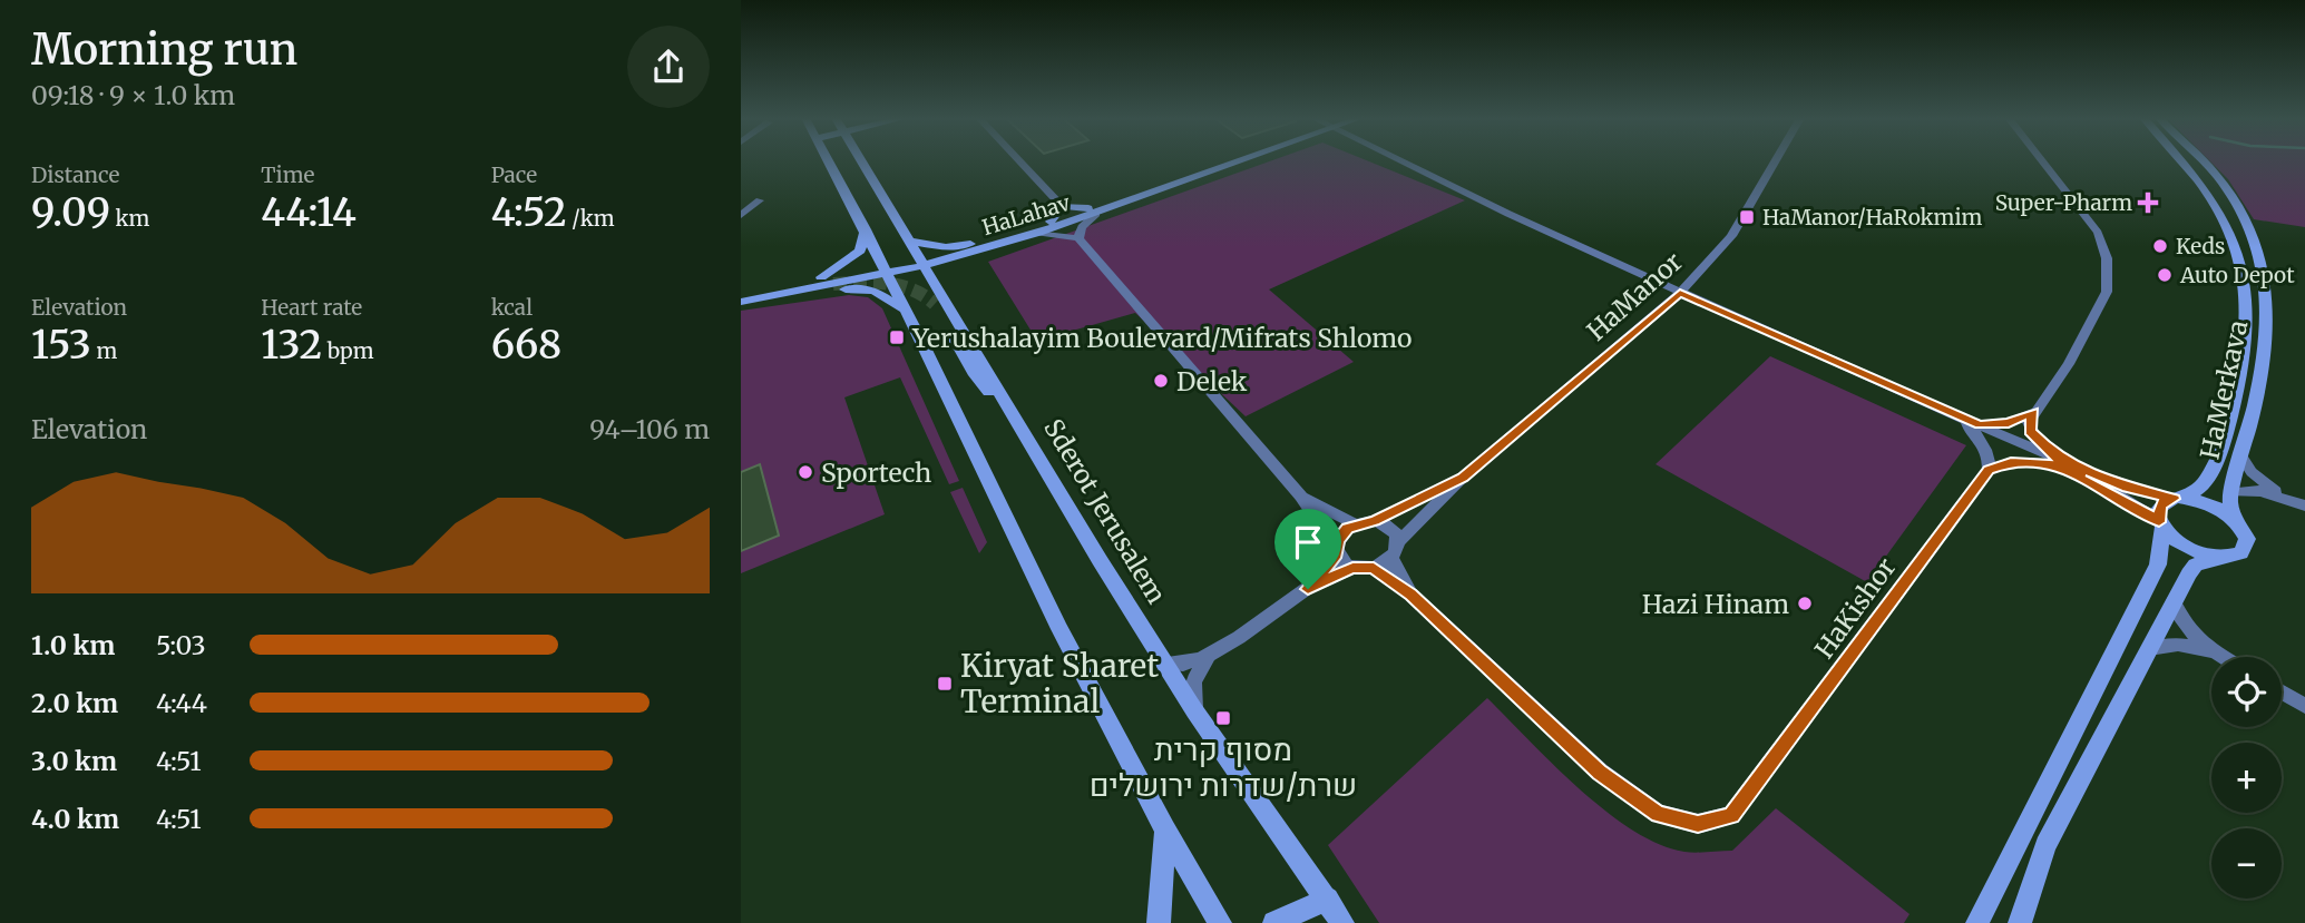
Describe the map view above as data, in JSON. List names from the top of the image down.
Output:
{
  "streets": {
    "street": [
      "HaLahav",
      "HaManor",
      "HaMerkava",
      "Sderot Jerusalem",
      "HaKishor"
    ]
  },
  "places": {
    "health": ["Super-Pharm"],
    "transit": [
      "HaManor/HaRokmim",
      "Yerushalayim Boulevard/Mifrats Shlomo",
      "Kiryat Sharet Terminal",
      "מסוף קרית שרת/שדרות ירושלים"
    ],
    "other": [
      "Keds",
      "Auto Depot",
      "Delek",
      "Sportech",
      "Hazi Hinam"
    ]
  },
  "page": {
    "heading": ["Morning run", "09:18 · 9 × 1.0 km"],
    "stats": [
      ["Distance", "9.09 km"],
      ["Time", "44:14"],
      ["Pace", "4:52 /km"],
      ["Elevation", "153 m"],
      ["Heart rate", "132 bpm"],
      ["kcal", "668"]
    ],
    "chart": ["Elevation", "94–106 m"],
    "list": [
      {
        "name": "1.0 km",
        "note": "5:03"
      },
      {
        "name": "2.0 km",
        "note": "4:44"
      },
      {
        "name": "3.0 km",
        "note": "4:51"
      },
      {
        "name": "4.0 km",
        "note": "4:51"
      }
    ],
    "map_buttons": ["+", "−"]
  }
}
